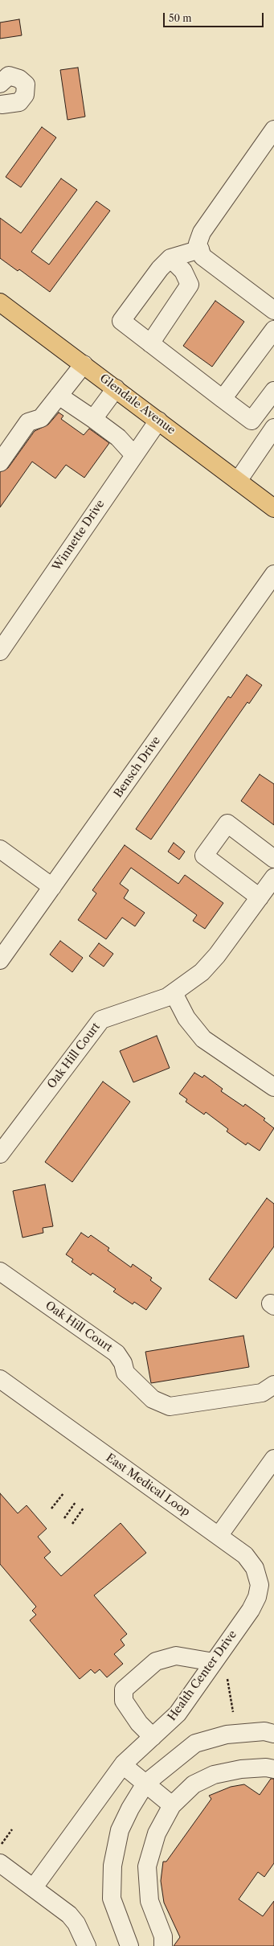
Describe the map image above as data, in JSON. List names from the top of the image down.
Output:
{
  "streets": {
    "main road": ["Glendale Avenue"],
    "street": [
      "Winnette Drive",
      "Bensch Drive",
      "Oak Hill Court",
      "East Medical Loop",
      "Health Center Drive"
    ]
  },
  "crossings": [
    ["Glendale Avenue", "Winnette Drive"],
    ["East Medical Loop", "Health Center Drive"]
  ],
  "scale_bar": "50 m"
}
